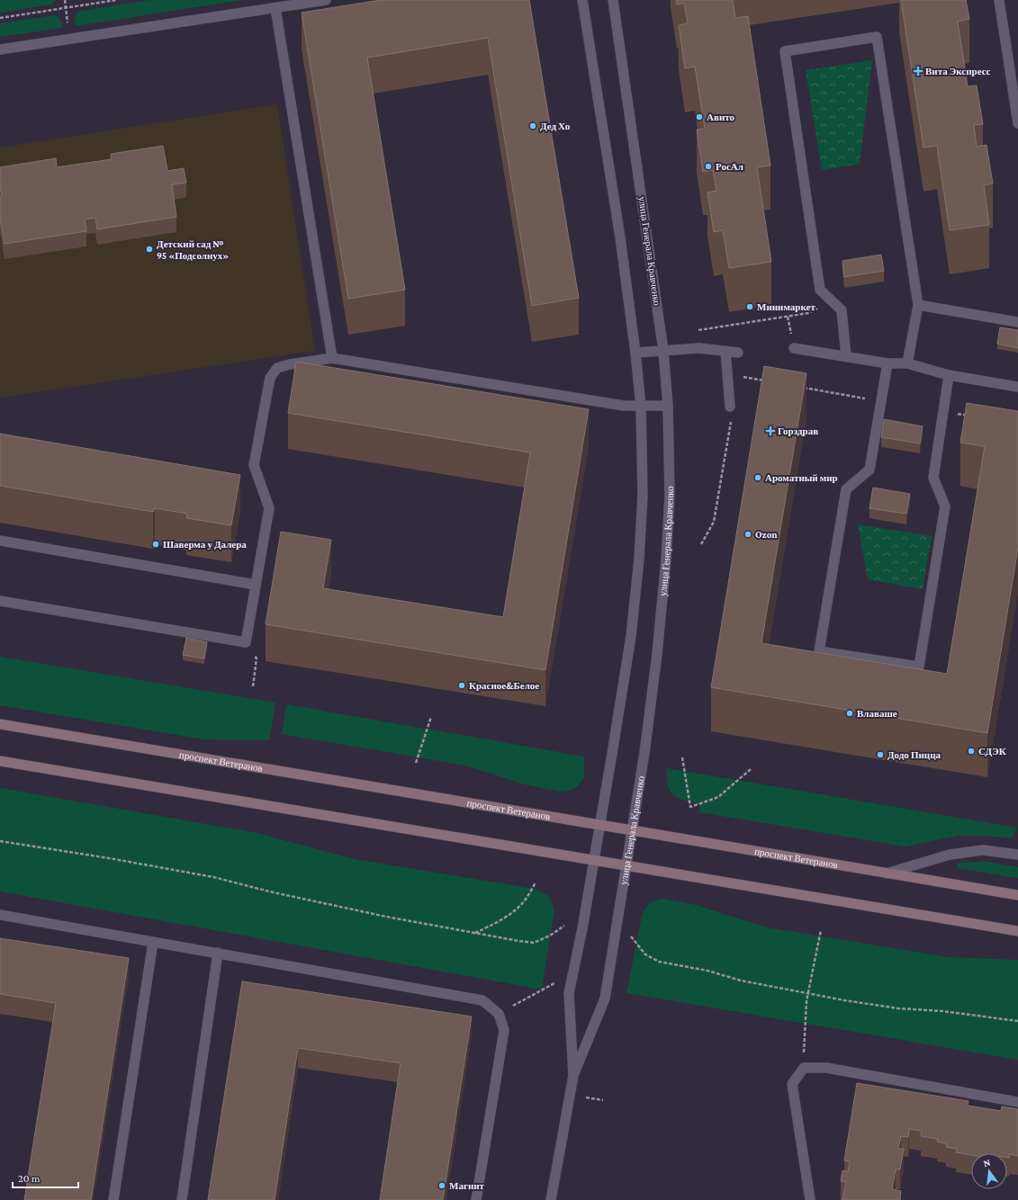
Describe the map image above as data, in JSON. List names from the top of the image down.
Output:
{
  "streets": {
    "main road": ["проспект Ветеранов"],
    "street": ["улица Генерала Кравченко"]
  },
  "crossings": [
    ["улица Генерала Кравченко", "проспект Ветеранов"]
  ],
  "places": {
    "health": ["Вита Экспресс", "Горздрав"],
    "other": [
      "Авито",
      "Дед Хо",
      "РосАл",
      "Детский сад № 95 «Подсолнух»",
      "Минимаркет",
      "Ароматный мир",
      "Ozon",
      "Шаверма у Далера",
      "Красное&Белое",
      "Влаваше",
      "СДЭК",
      "Додо Пицца",
      "Магнит"
    ]
  },
  "scale_bar": "20 m",
  "north": "top"
}
